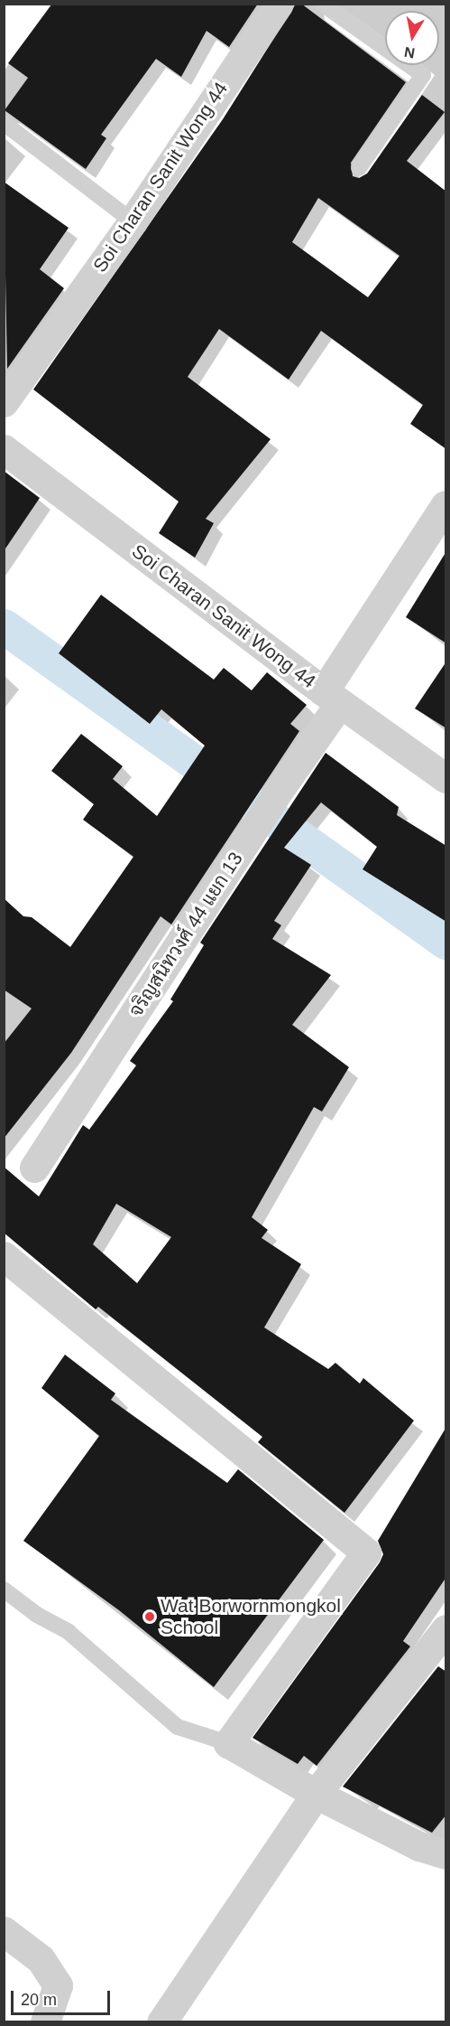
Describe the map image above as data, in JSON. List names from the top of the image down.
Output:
{
  "streets": {
    "street": ["Soi Charan Sanit Wong 44", "จริญสนิทวงศ์ 44 แยก 13"]
  },
  "crossings": [
    ["Soi Charan Sanit Wong 44", "จริญสนิทวงศ์ 44 แยก 13"]
  ],
  "places": ["Wat Borwornmongkol School"],
  "scale_bar": "20 m",
  "north": "bottom"
}
